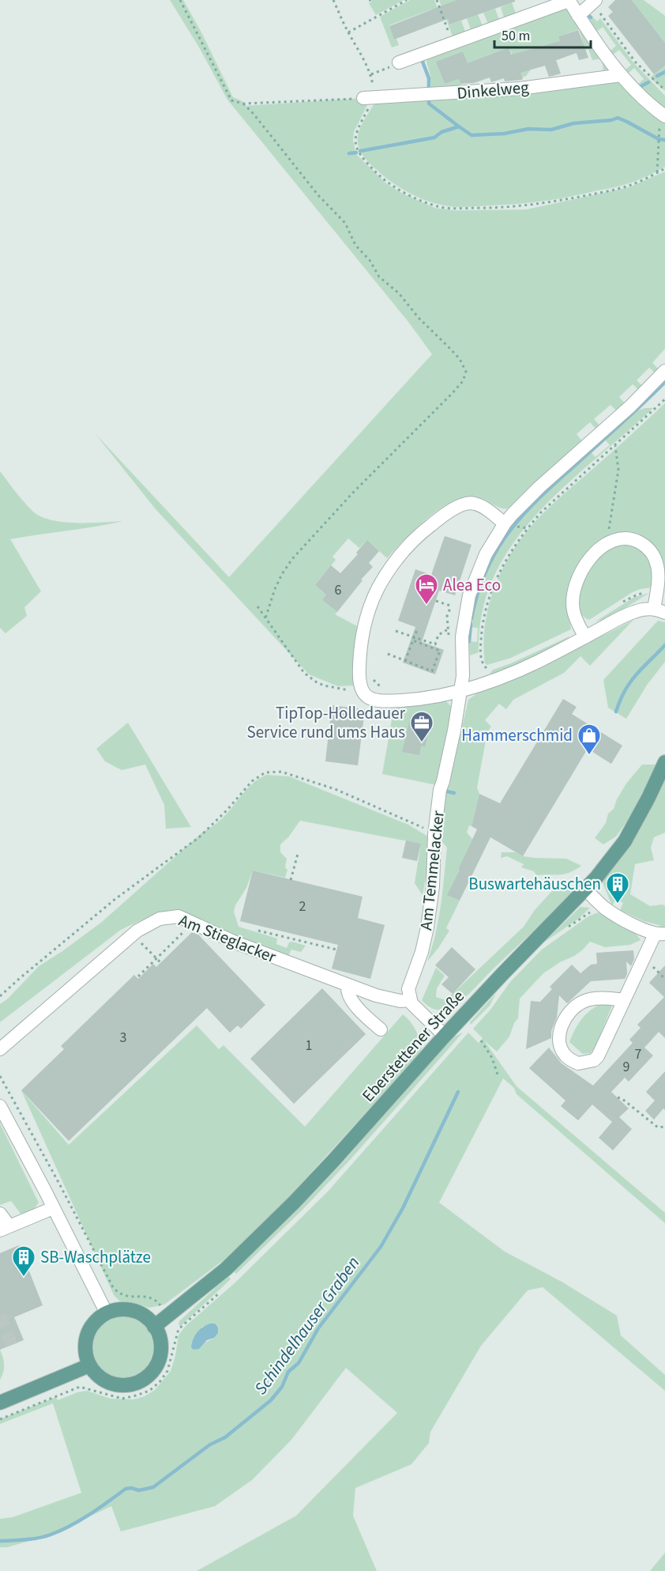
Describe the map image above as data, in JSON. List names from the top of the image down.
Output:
{
  "streets": {
    "main road": ["Eberstettener Straße"],
    "street": ["Dinkelweg", "Am Temmelacker", "Am Stieglacker"]
  },
  "crossings": [
    ["Am Temmelacker", "Am Stieglacker"]
  ],
  "water": ["Schindelhauser Graben"],
  "places": {
    "hotel": ["Alea Eco"],
    "office": ["TipTop-Holledauer Service rund ums Haus"],
    "shop": ["Hammerschmid"],
    "building": ["Buswartehäuschen", "SB-Waschplätze"]
  },
  "house_numbers": [
    "6",
    "2",
    "3",
    "1",
    "7",
    "9"
  ],
  "scale_bar": "50 m"
}
